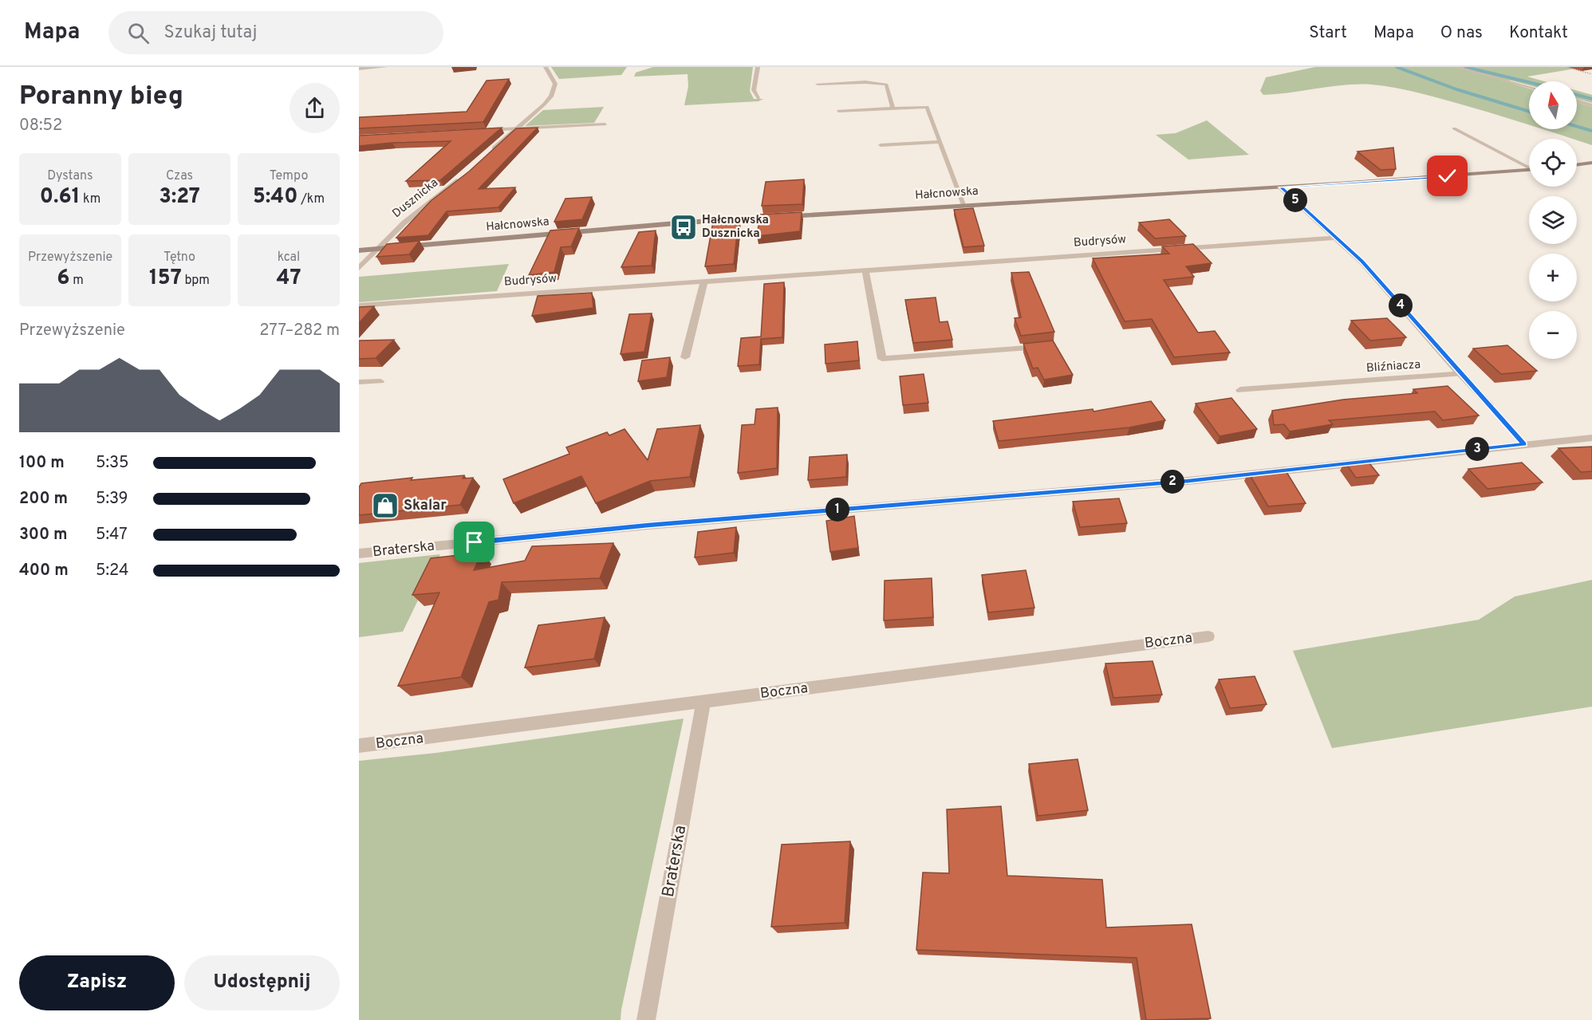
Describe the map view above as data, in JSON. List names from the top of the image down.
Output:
{
  "streets": {
    "street": [
      "Hałcnowska",
      "Dusznicka",
      "Budrysów",
      "Bliźniacza",
      "Braterska",
      "Boczna"
    ]
  },
  "crossings": [
    ["Hałcnowska", "Dusznicka"],
    ["Hałcnowska", "Bliźniacza"],
    ["Budrysów", "Bliźniacza"],
    ["Braterska", "Boczna"]
  ],
  "places": {
    "bus stop": ["Hałcnowska Dusznicka"],
    "shop": ["Skalar"]
  },
  "north": "top",
  "page": {
    "header": "Mapa",
    "search": "Szukaj tutaj",
    "nav": [
      "Start",
      "Mapa",
      "O nas",
      "Kontakt"
    ],
    "heading": ["Poranny bieg", "08:52"],
    "map_buttons": ["+", "−"],
    "stats": [
      ["Dystans", "0.61 km"],
      ["Czas", "3:27"],
      ["Tempo", "5:40 /km"],
      ["Przewyższenie", "6 m"],
      ["Tętno", "157 bpm"],
      ["kcal", "47"]
    ],
    "pins": [
      "5",
      "4",
      "3",
      "2",
      "1"
    ],
    "chart": ["Przewyższenie", "277–282 m"],
    "list": [
      {
        "name": "100 m",
        "note": "5:35"
      },
      {
        "name": "200 m",
        "note": "5:39"
      },
      {
        "name": "300 m",
        "note": "5:47"
      },
      {
        "name": "400 m",
        "note": "5:24"
      }
    ],
    "buttons": ["Zapisz", "Udostępnij"]
  }
}
